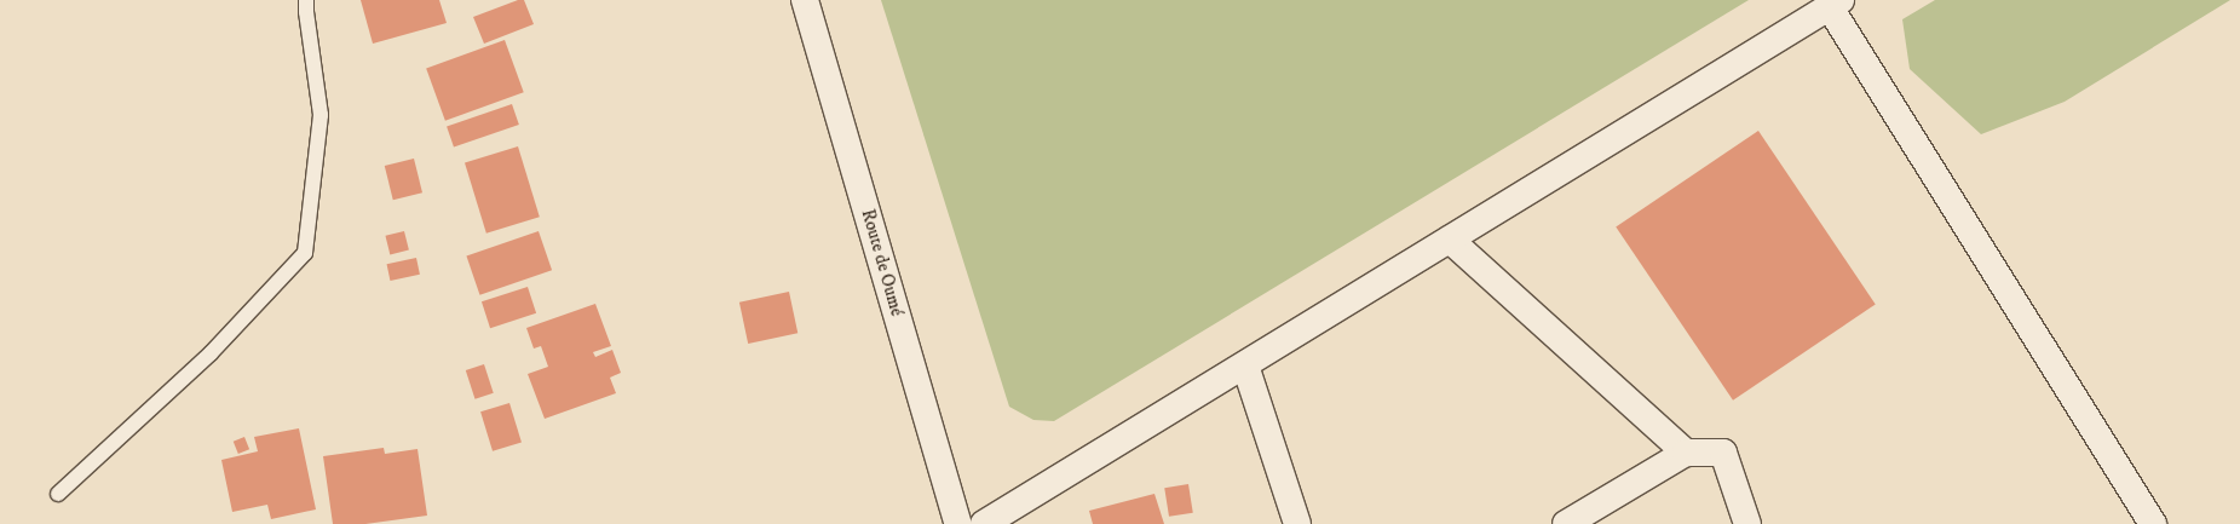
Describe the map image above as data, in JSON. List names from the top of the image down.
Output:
{
  "streets": {
    "street": ["Route de Oumé"]
  }
}
